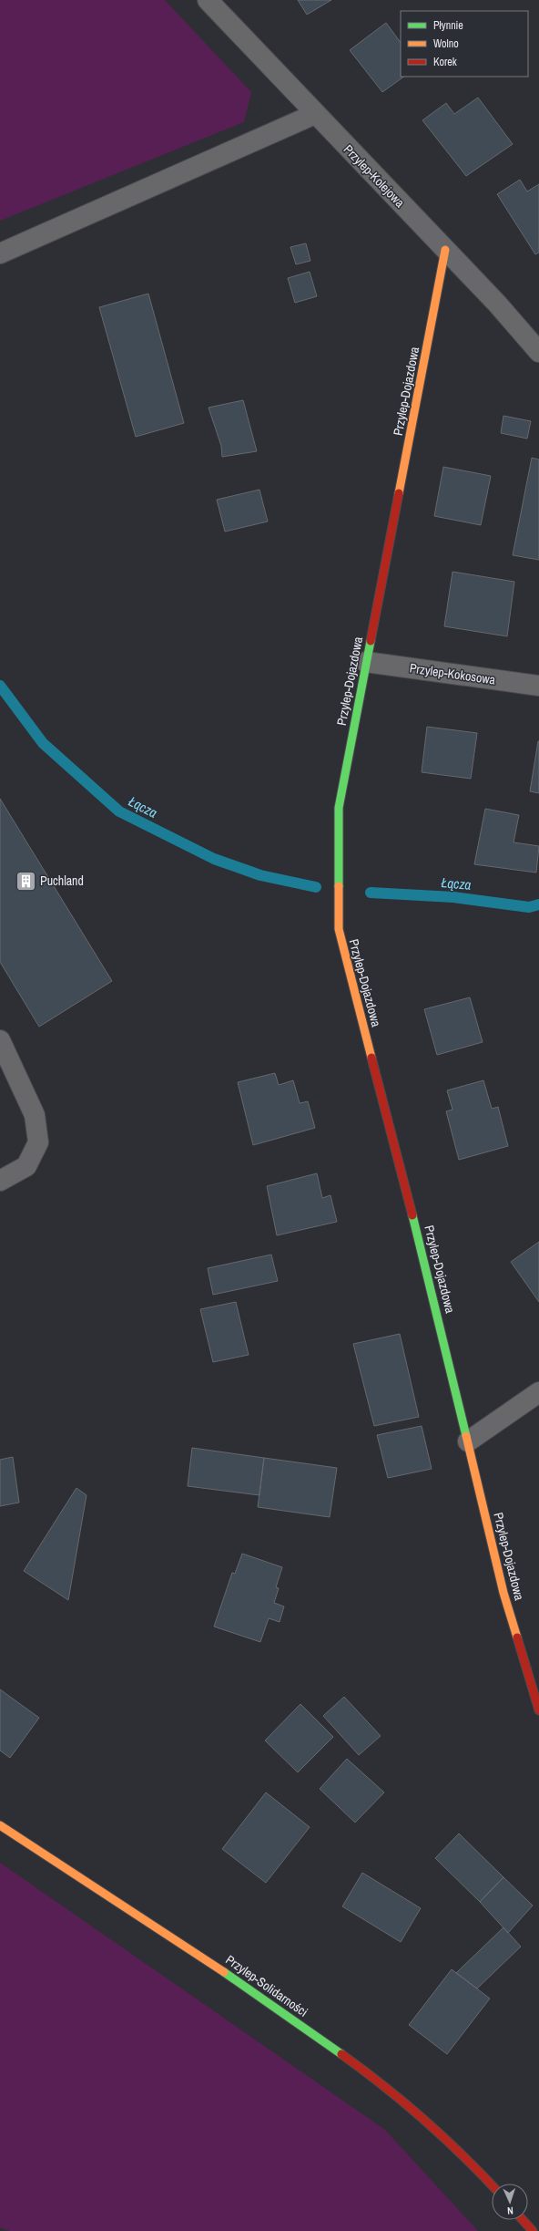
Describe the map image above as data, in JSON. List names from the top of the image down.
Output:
{
  "streets": {
    "street": [
      "Przylep-Kolejowa",
      "Przylep-Dojazdowa",
      "Przylep-Kokosowa",
      "Przylep-Solidarności"
    ]
  },
  "crossings": [
    ["Przylep-Kolejowa", "Przylep-Dojazdowa"],
    ["Przylep-Dojazdowa", "Przylep-Kokosowa"]
  ],
  "water": ["Łącza"],
  "places": {
    "building": ["Puchland"]
  },
  "legend": ["Płynnie", "Wolno", "Korek"],
  "north": "bottom"
}
